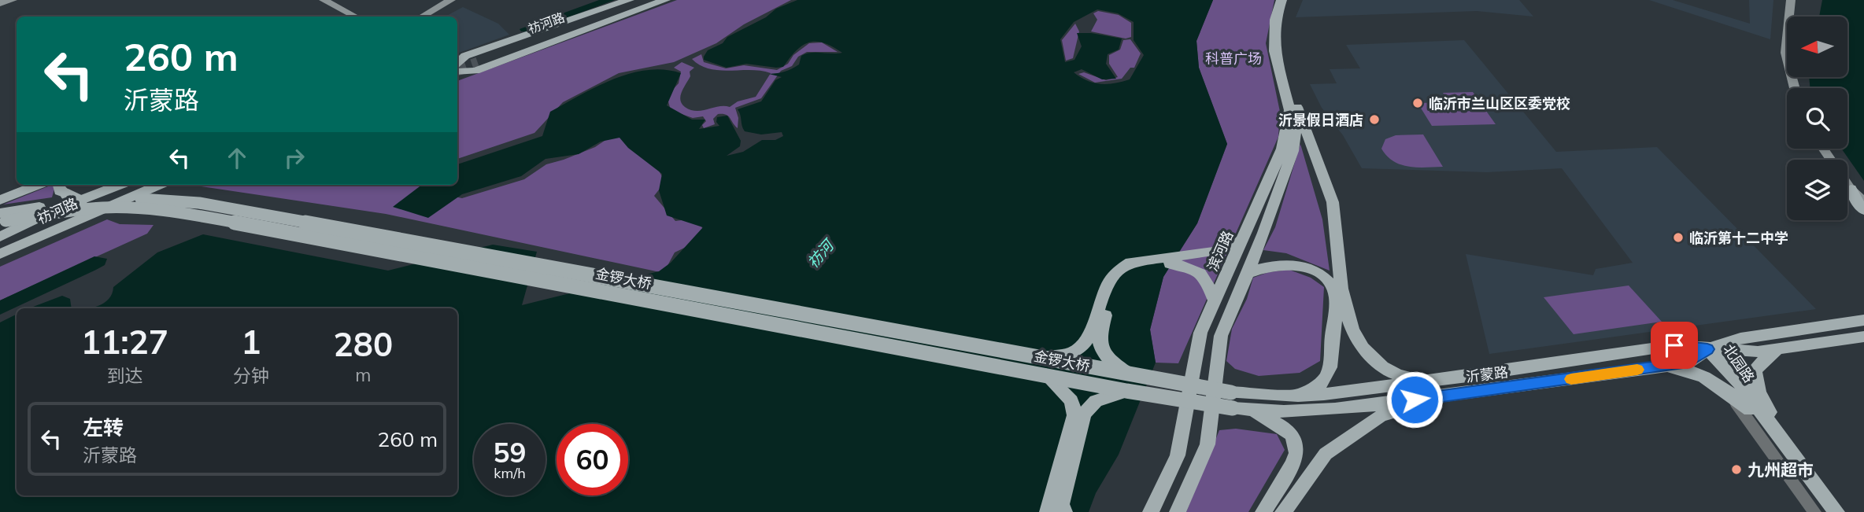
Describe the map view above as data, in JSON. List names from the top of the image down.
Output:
{
  "streets": {
    "main road": [
      "祊河路",
      "滨河路",
      "金锣大桥",
      "北园路",
      "沂蒙路"
    ]
  },
  "crossings": [
    ["祊河路", "金锣大桥"],
    ["金锣大桥", "沂蒙路"],
    ["北园路", "沂蒙路"]
  ],
  "water": ["祊河"],
  "parks": ["科普广场"],
  "places": [
    "临沂市兰山区区委党校",
    "沂景假日酒店",
    "临沂第十二中学",
    "九州超市"
  ],
  "north": "left",
  "page": {
    "turn": ["260 m", "沂蒙路"],
    "eta": [
      "11:27",
      "到达",
      "1",
      "分钟",
      "280",
      "m"
    ],
    "list": [
      {
        "name": "左转",
        "note": "沂蒙路",
        "value": "260 m"
      }
    ],
    "speed": "59 km/h",
    "limit": "60"
  }
}
